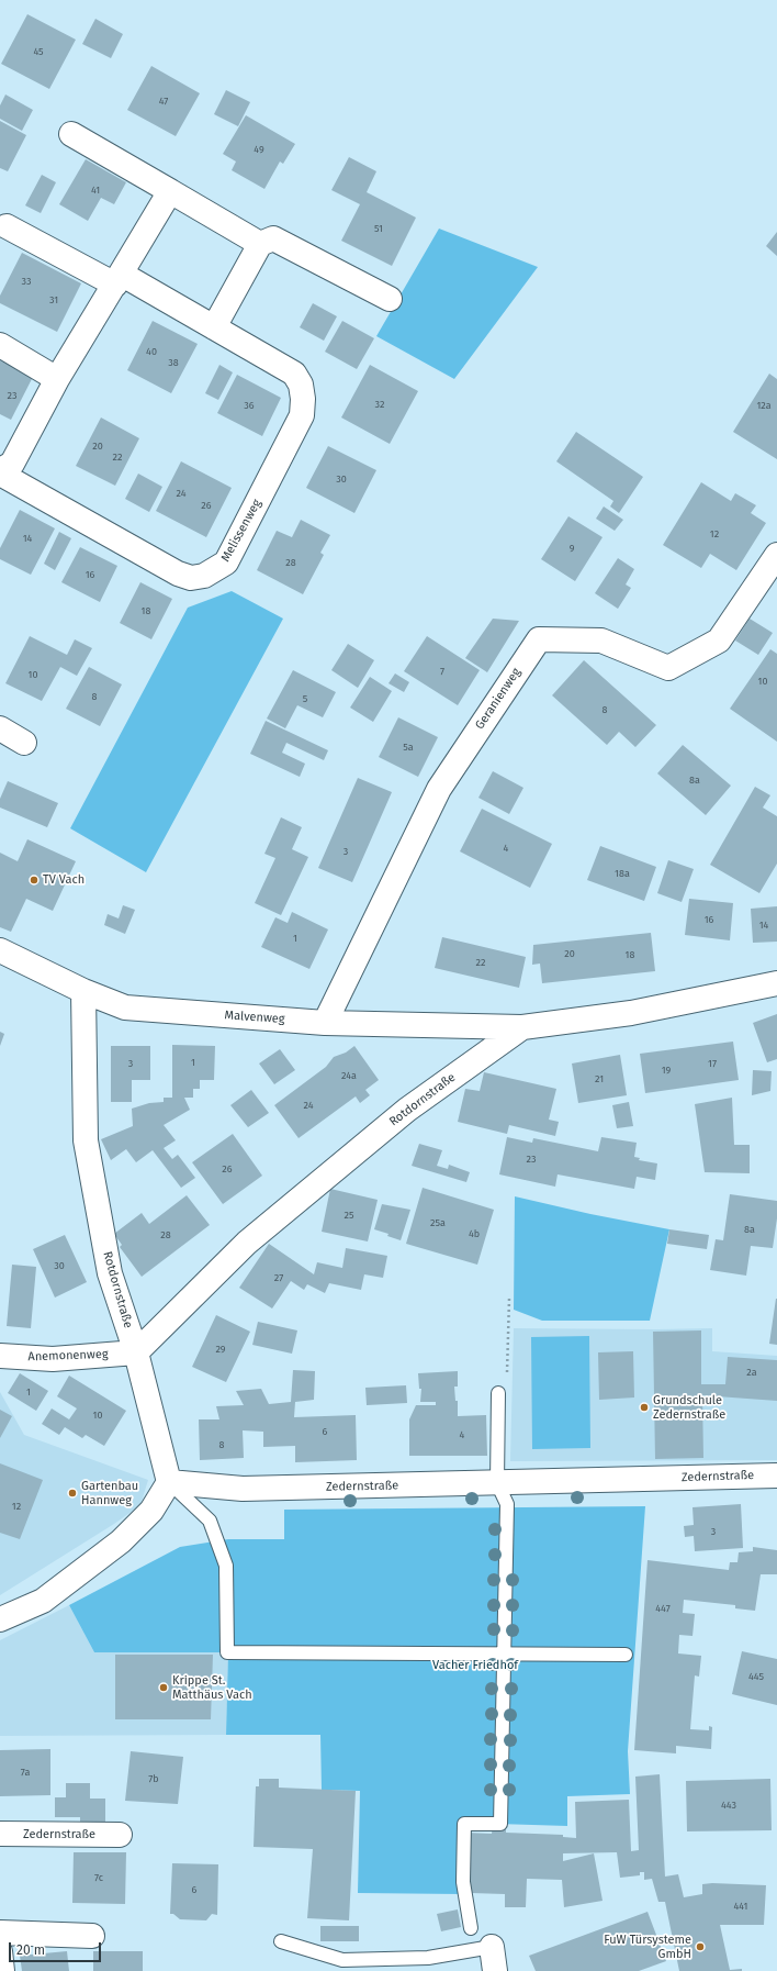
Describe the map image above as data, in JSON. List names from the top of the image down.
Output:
{
  "streets": {
    "street": [
      "Melissenweg",
      "Geranienweg",
      "Malvenweg",
      "Rotdornstraße",
      "Anemonenweg",
      "Zedernstraße"
    ]
  },
  "crossings": [
    ["Geranienweg", "Malvenweg"],
    ["Malvenweg", "Rotdornstraße"],
    ["Rotdornstraße", "Anemonenweg"],
    ["Rotdornstraße", "Zedernstraße"]
  ],
  "parks": ["Vacher Friedhof"],
  "places": [
    "TV Vach",
    "Grundschule Zedernstraße",
    "Gartenbau Hannweg",
    "Krippe St. Matthäus Vach",
    "FuW Türsysteme GmbH"
  ],
  "house_numbers": [
    "45",
    "47",
    "49",
    "41",
    "51",
    "33",
    "31",
    "40",
    "38",
    "23",
    "32",
    "36",
    "12a",
    "20",
    "22",
    "30",
    "24",
    "26",
    "12",
    "14",
    "9",
    "28",
    "16",
    "18",
    "7",
    "10",
    "10",
    "8",
    "5",
    "8",
    "5a",
    "8a",
    "4",
    "3",
    "18a",
    "16",
    "14",
    "1",
    "20",
    "18",
    "22",
    "1",
    "3",
    "17",
    "19",
    "24a",
    "21",
    "24",
    "23",
    "26",
    "25",
    "25a",
    "8a",
    "4b",
    "28",
    "30",
    "27",
    "29",
    "2a",
    "1",
    "10",
    "6",
    "4",
    "8",
    "12",
    "3",
    "447",
    "445",
    "7a",
    "7b",
    "443",
    "7c",
    "6",
    "441"
  ],
  "scale_bar": "20 m"
}
